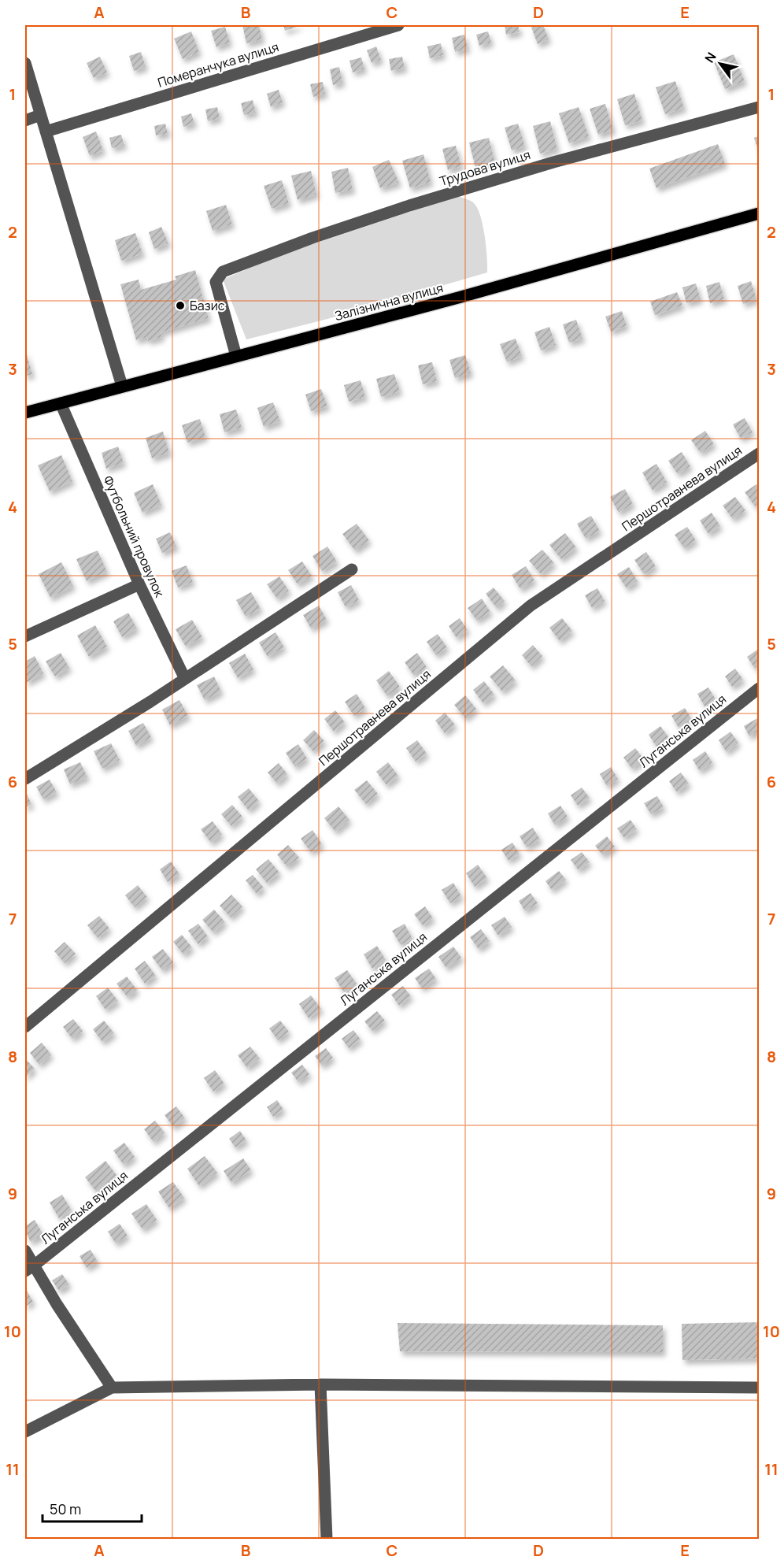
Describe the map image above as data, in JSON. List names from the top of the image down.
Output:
{
  "streets": {
    "main road": ["Залізнична вулиця"],
    "street": [
      "Померанчука вулиця",
      "Трудова вулиця",
      "Першотравнева вулиця",
      "Футбольний провулок",
      "Луганська вулиця"
    ]
  },
  "crossings": [
    ["Трудова вулиця", "Залізнична вулиця"],
    ["Залізнична вулиця", "Футбольний провулок"]
  ],
  "places": ["Базис"],
  "scale_bar": "50 m",
  "north": "top left",
  "grid": {
    "columns": [
      "A",
      "B",
      "C",
      "D",
      "E"
    ],
    "rows": [
      "1",
      "2",
      "3",
      "4",
      "5",
      "6",
      "7",
      "8",
      "9",
      "10",
      "11"
    ]
  }
}
